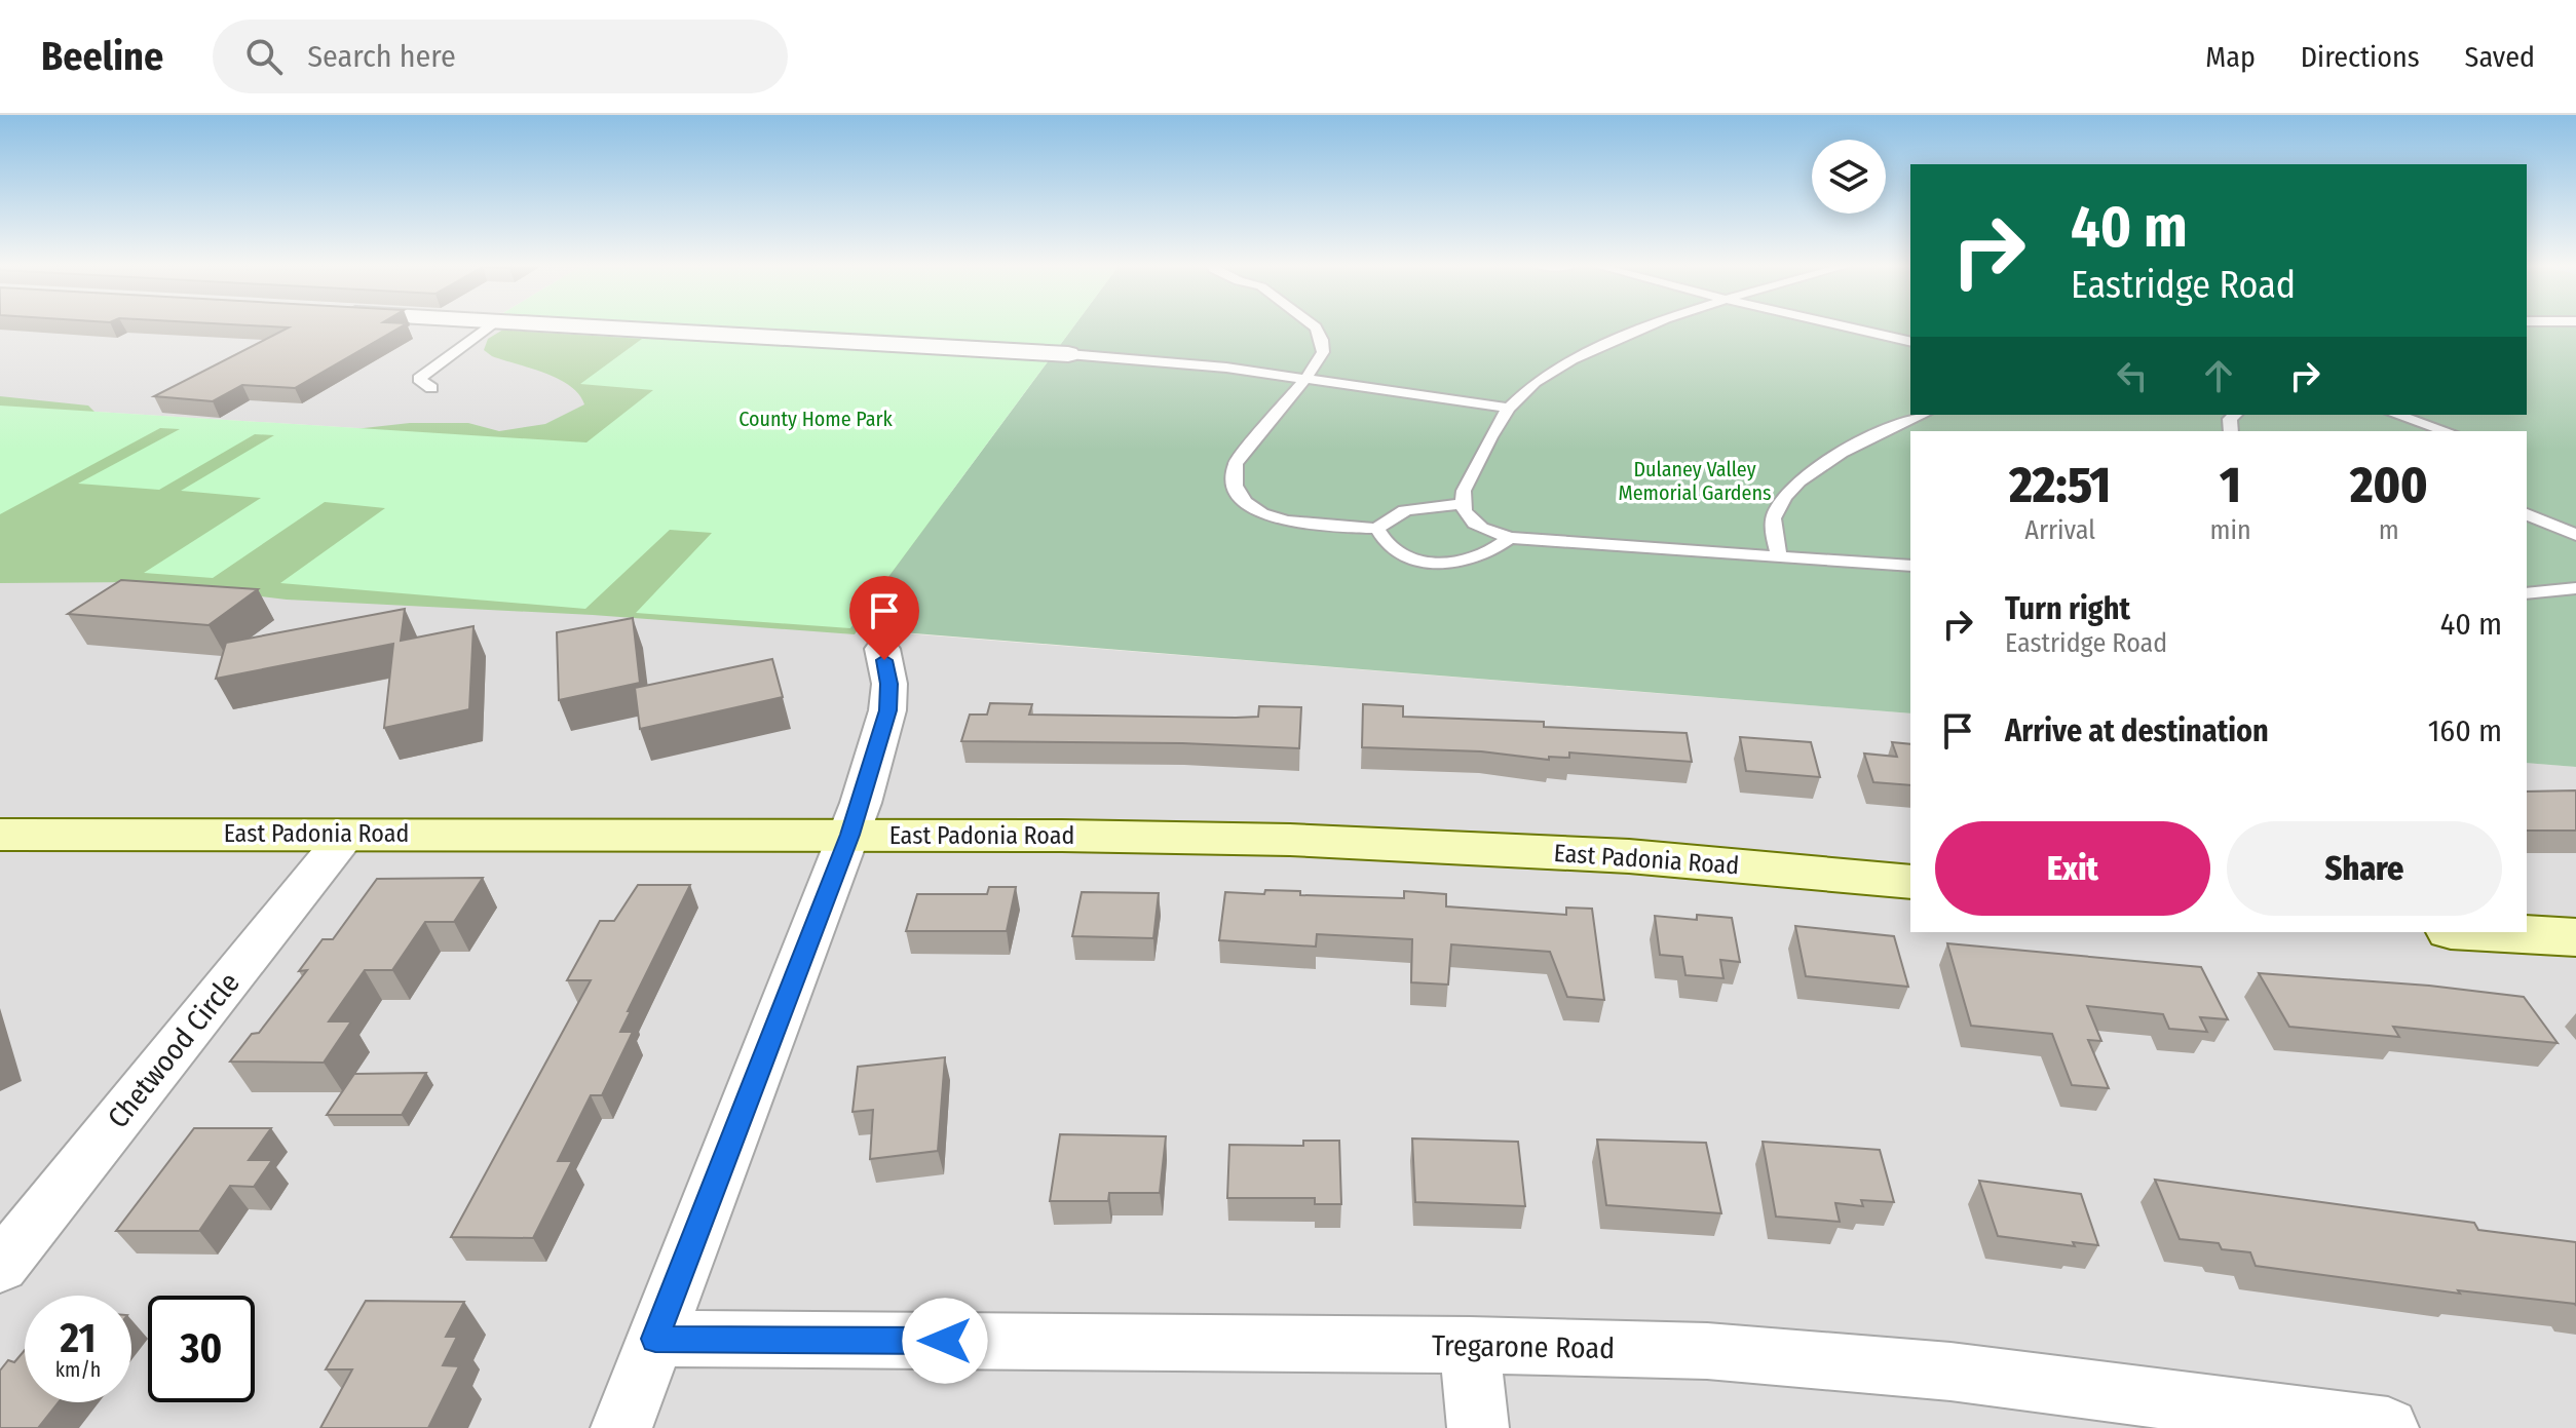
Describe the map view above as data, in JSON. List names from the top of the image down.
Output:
{
  "streets": {
    "street": ["East Padonia Road", "Chetwood Circle", "Tregarone Road"]
  },
  "crossings": [
    ["East Padonia Road", "Chetwood Circle"]
  ],
  "parks": ["County Home Park", "Dulaney Valley Memorial Gardens"],
  "page": {
    "header": "Beeline",
    "search": "Search here",
    "nav": ["Map", "Directions", "Saved"],
    "turn": ["40 m", "Eastridge Road"],
    "eta": [
      "22:51",
      "Arrival",
      "1",
      "min",
      "200",
      "m"
    ],
    "list": [
      {
        "name": "Turn right",
        "note": "Eastridge Road",
        "value": "40 m"
      },
      {
        "name": "Arrive at destination",
        "value": "160 m"
      }
    ],
    "buttons": ["Exit", "Share"],
    "speed": "21 km/h",
    "limit": "30"
  }
}
